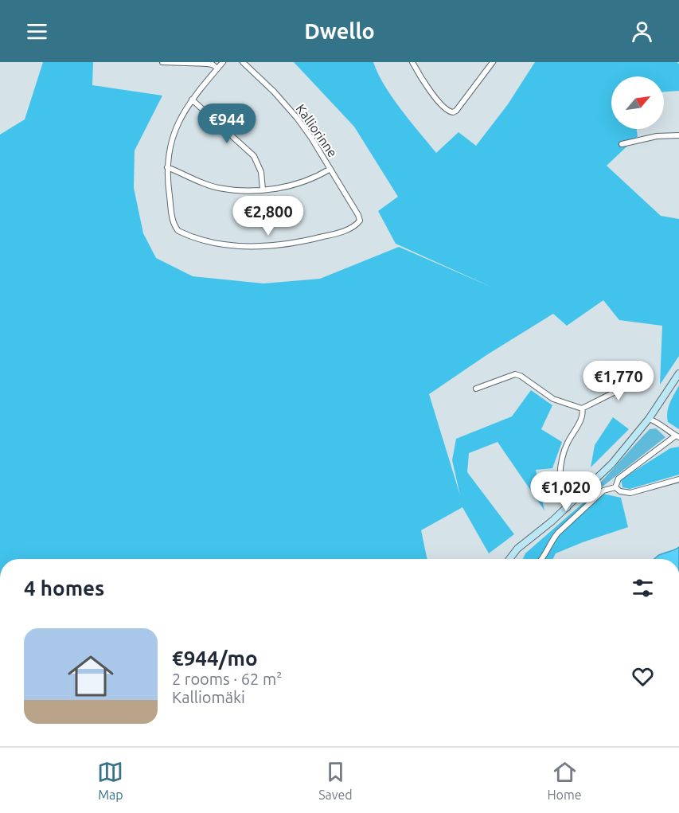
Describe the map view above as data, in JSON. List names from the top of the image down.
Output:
{
  "streets": {
    "street": ["Kalliorinne"]
  },
  "north": "top right",
  "page": {
    "header": "Dwello",
    "price": [
      "€944",
      "€2,800",
      "€1,770",
      "€1,020"
    ],
    "heading": "4 homes",
    "list": [
      {
        "name": "€944/mo",
        "note": "2 rooms · 62 m² · Kalliomäki"
      }
    ],
    "tabs": ["Map", "Saved", "Home"]
  }
}
